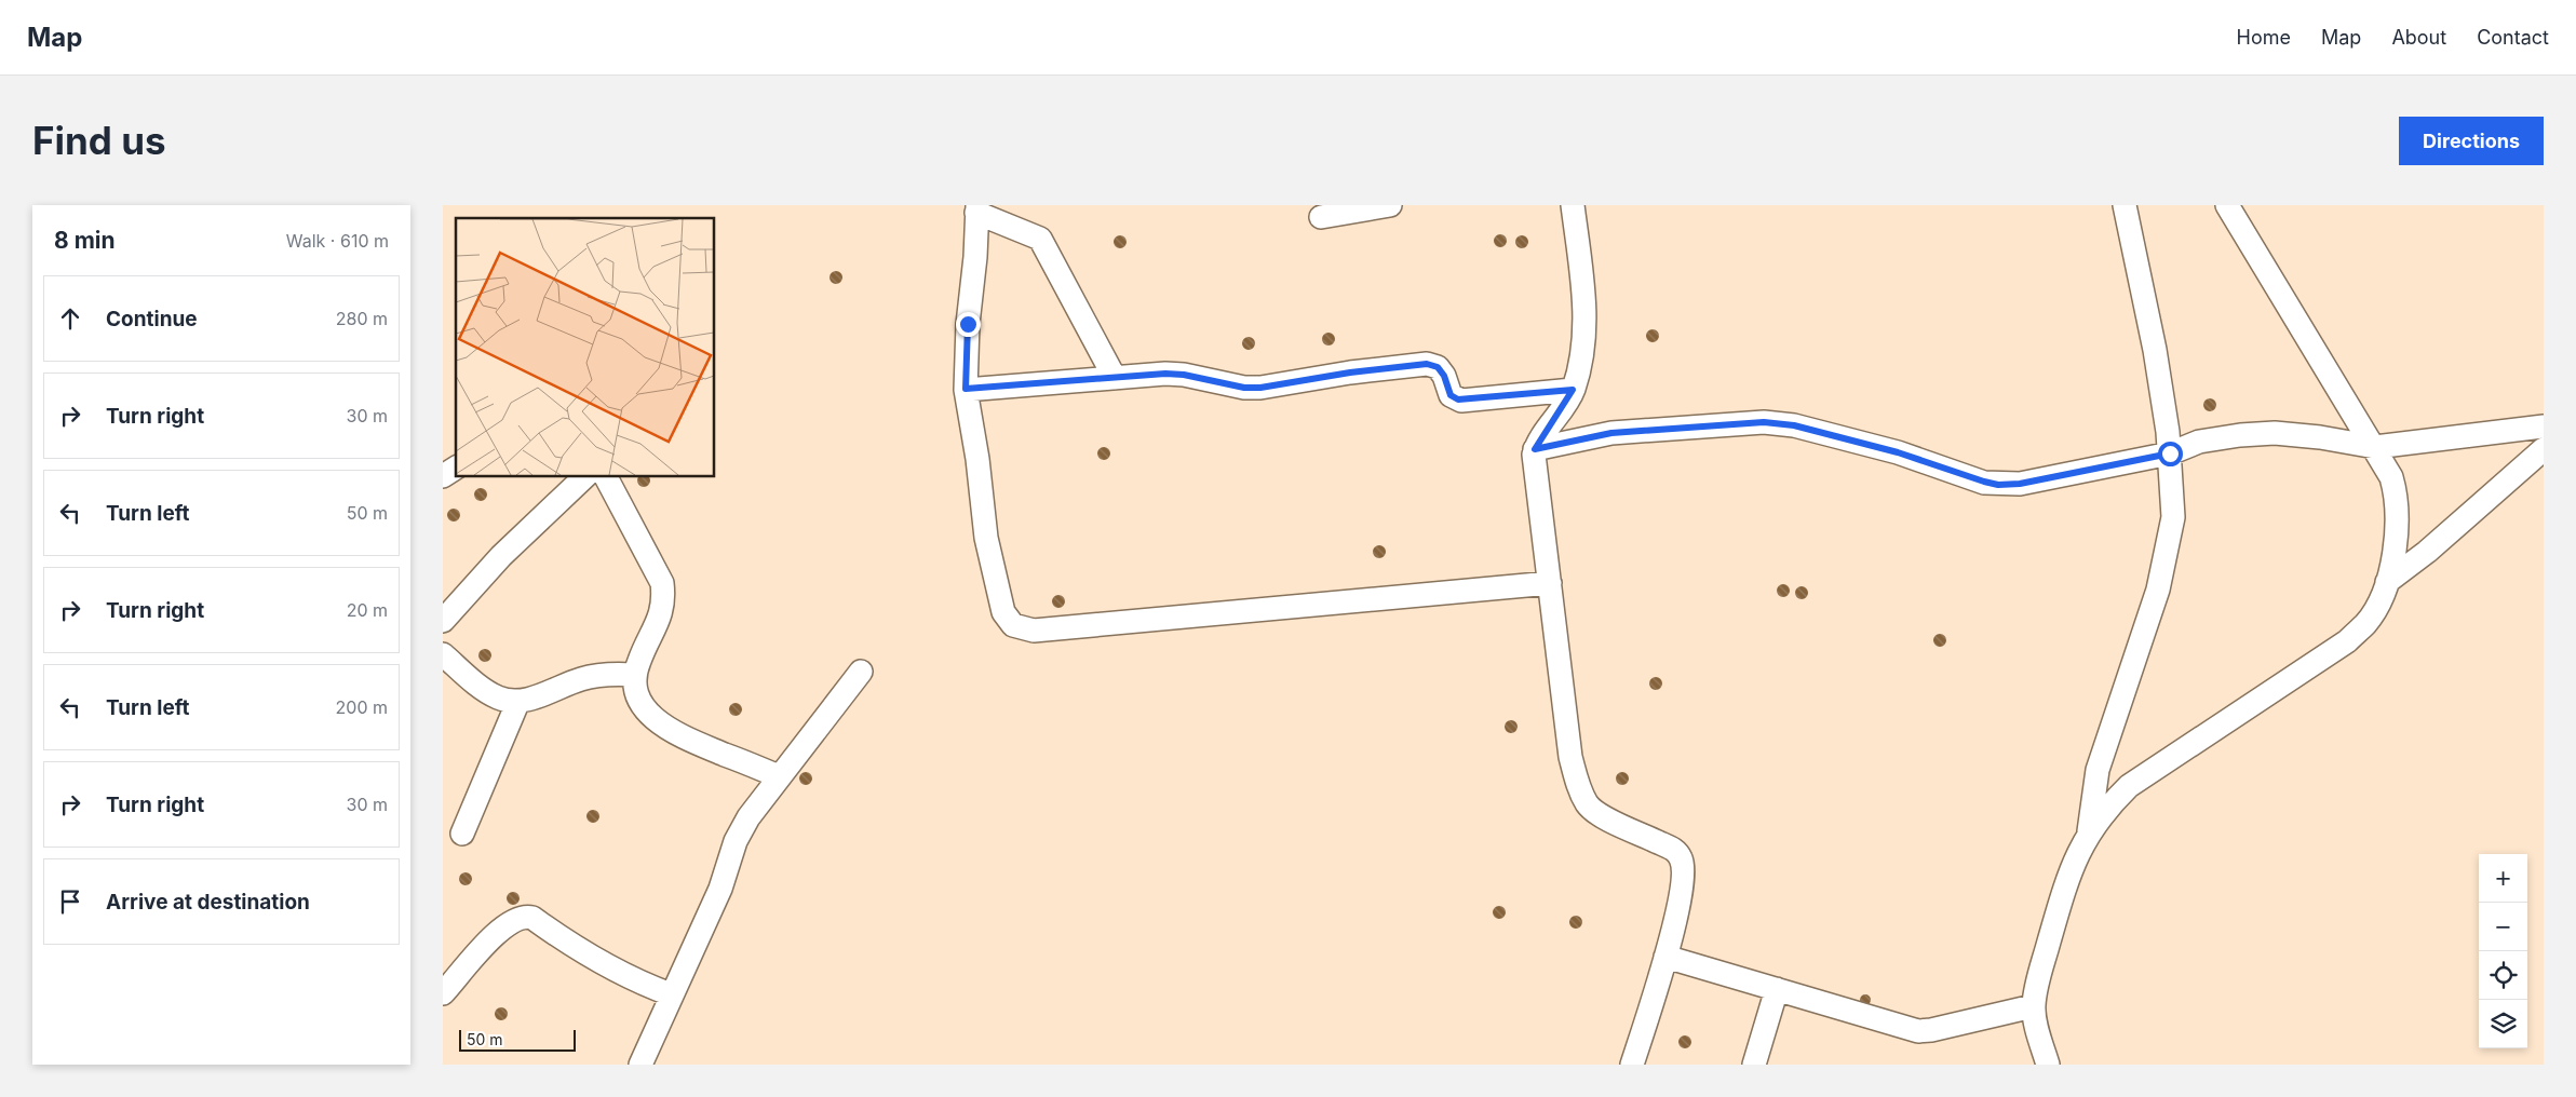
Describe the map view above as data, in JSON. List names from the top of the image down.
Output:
{
  "scale_bar": "50 m",
  "page": {
    "header": "Map",
    "nav": [
      "Home",
      "Map",
      "About",
      "Contact"
    ],
    "buttons": "Directions",
    "title": "Find us",
    "heading": ["8 min", "Walk · 610 m"],
    "list": [
      ["Continue", "280 m"],
      ["Turn right", "30 m"],
      ["Turn left", "50 m"],
      ["Turn right", "20 m"],
      ["Turn left", "200 m"],
      ["Turn right", "30 m"],
      "Arrive at destination"
    ],
    "map_buttons": ["+", "−"],
    "scale": "50 m"
  }
}
